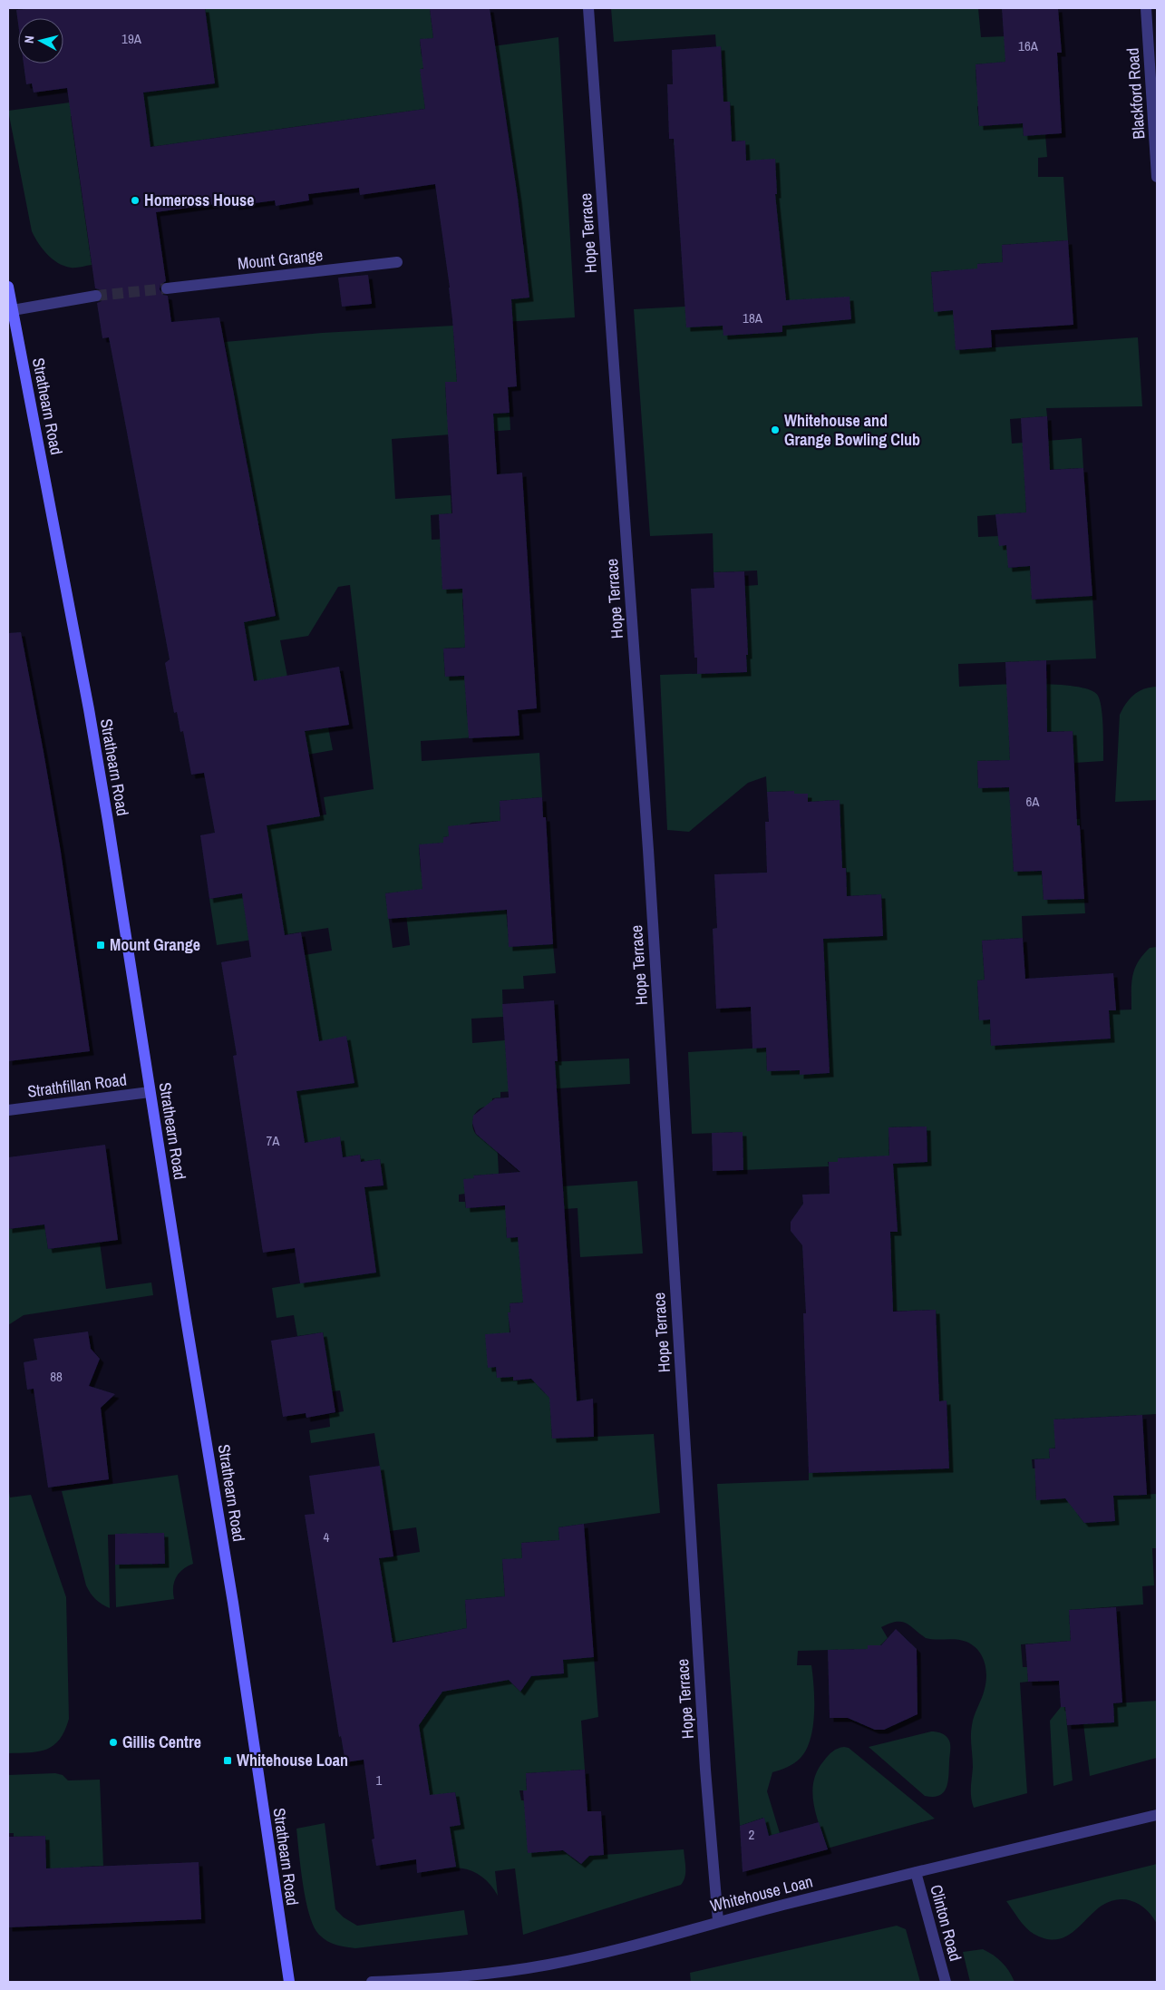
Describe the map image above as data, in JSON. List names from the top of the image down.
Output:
{
  "streets": {
    "street": [
      "Blackford Road",
      "Hope Terrace",
      "Mount Grange",
      "Strathearn Road",
      "Strathfillan Road",
      "Whitehouse Loan",
      "Clinton Road"
    ]
  },
  "crossings": [
    ["Hope Terrace", "Whitehouse Loan"],
    ["Strathearn Road", "Strathfillan Road"],
    ["Whitehouse Loan", "Clinton Road"]
  ],
  "places": {
    "other": ["Homeross House", "Whitehouse and Grange Bowling Club", "Gillis Centre"],
    "transit": ["Mount Grange", "Whitehouse Loan"]
  },
  "house_numbers": [
    "19A",
    "16A",
    "18A",
    "6A",
    "7A",
    "88",
    "4",
    "1",
    "2"
  ],
  "north": "left"
}
